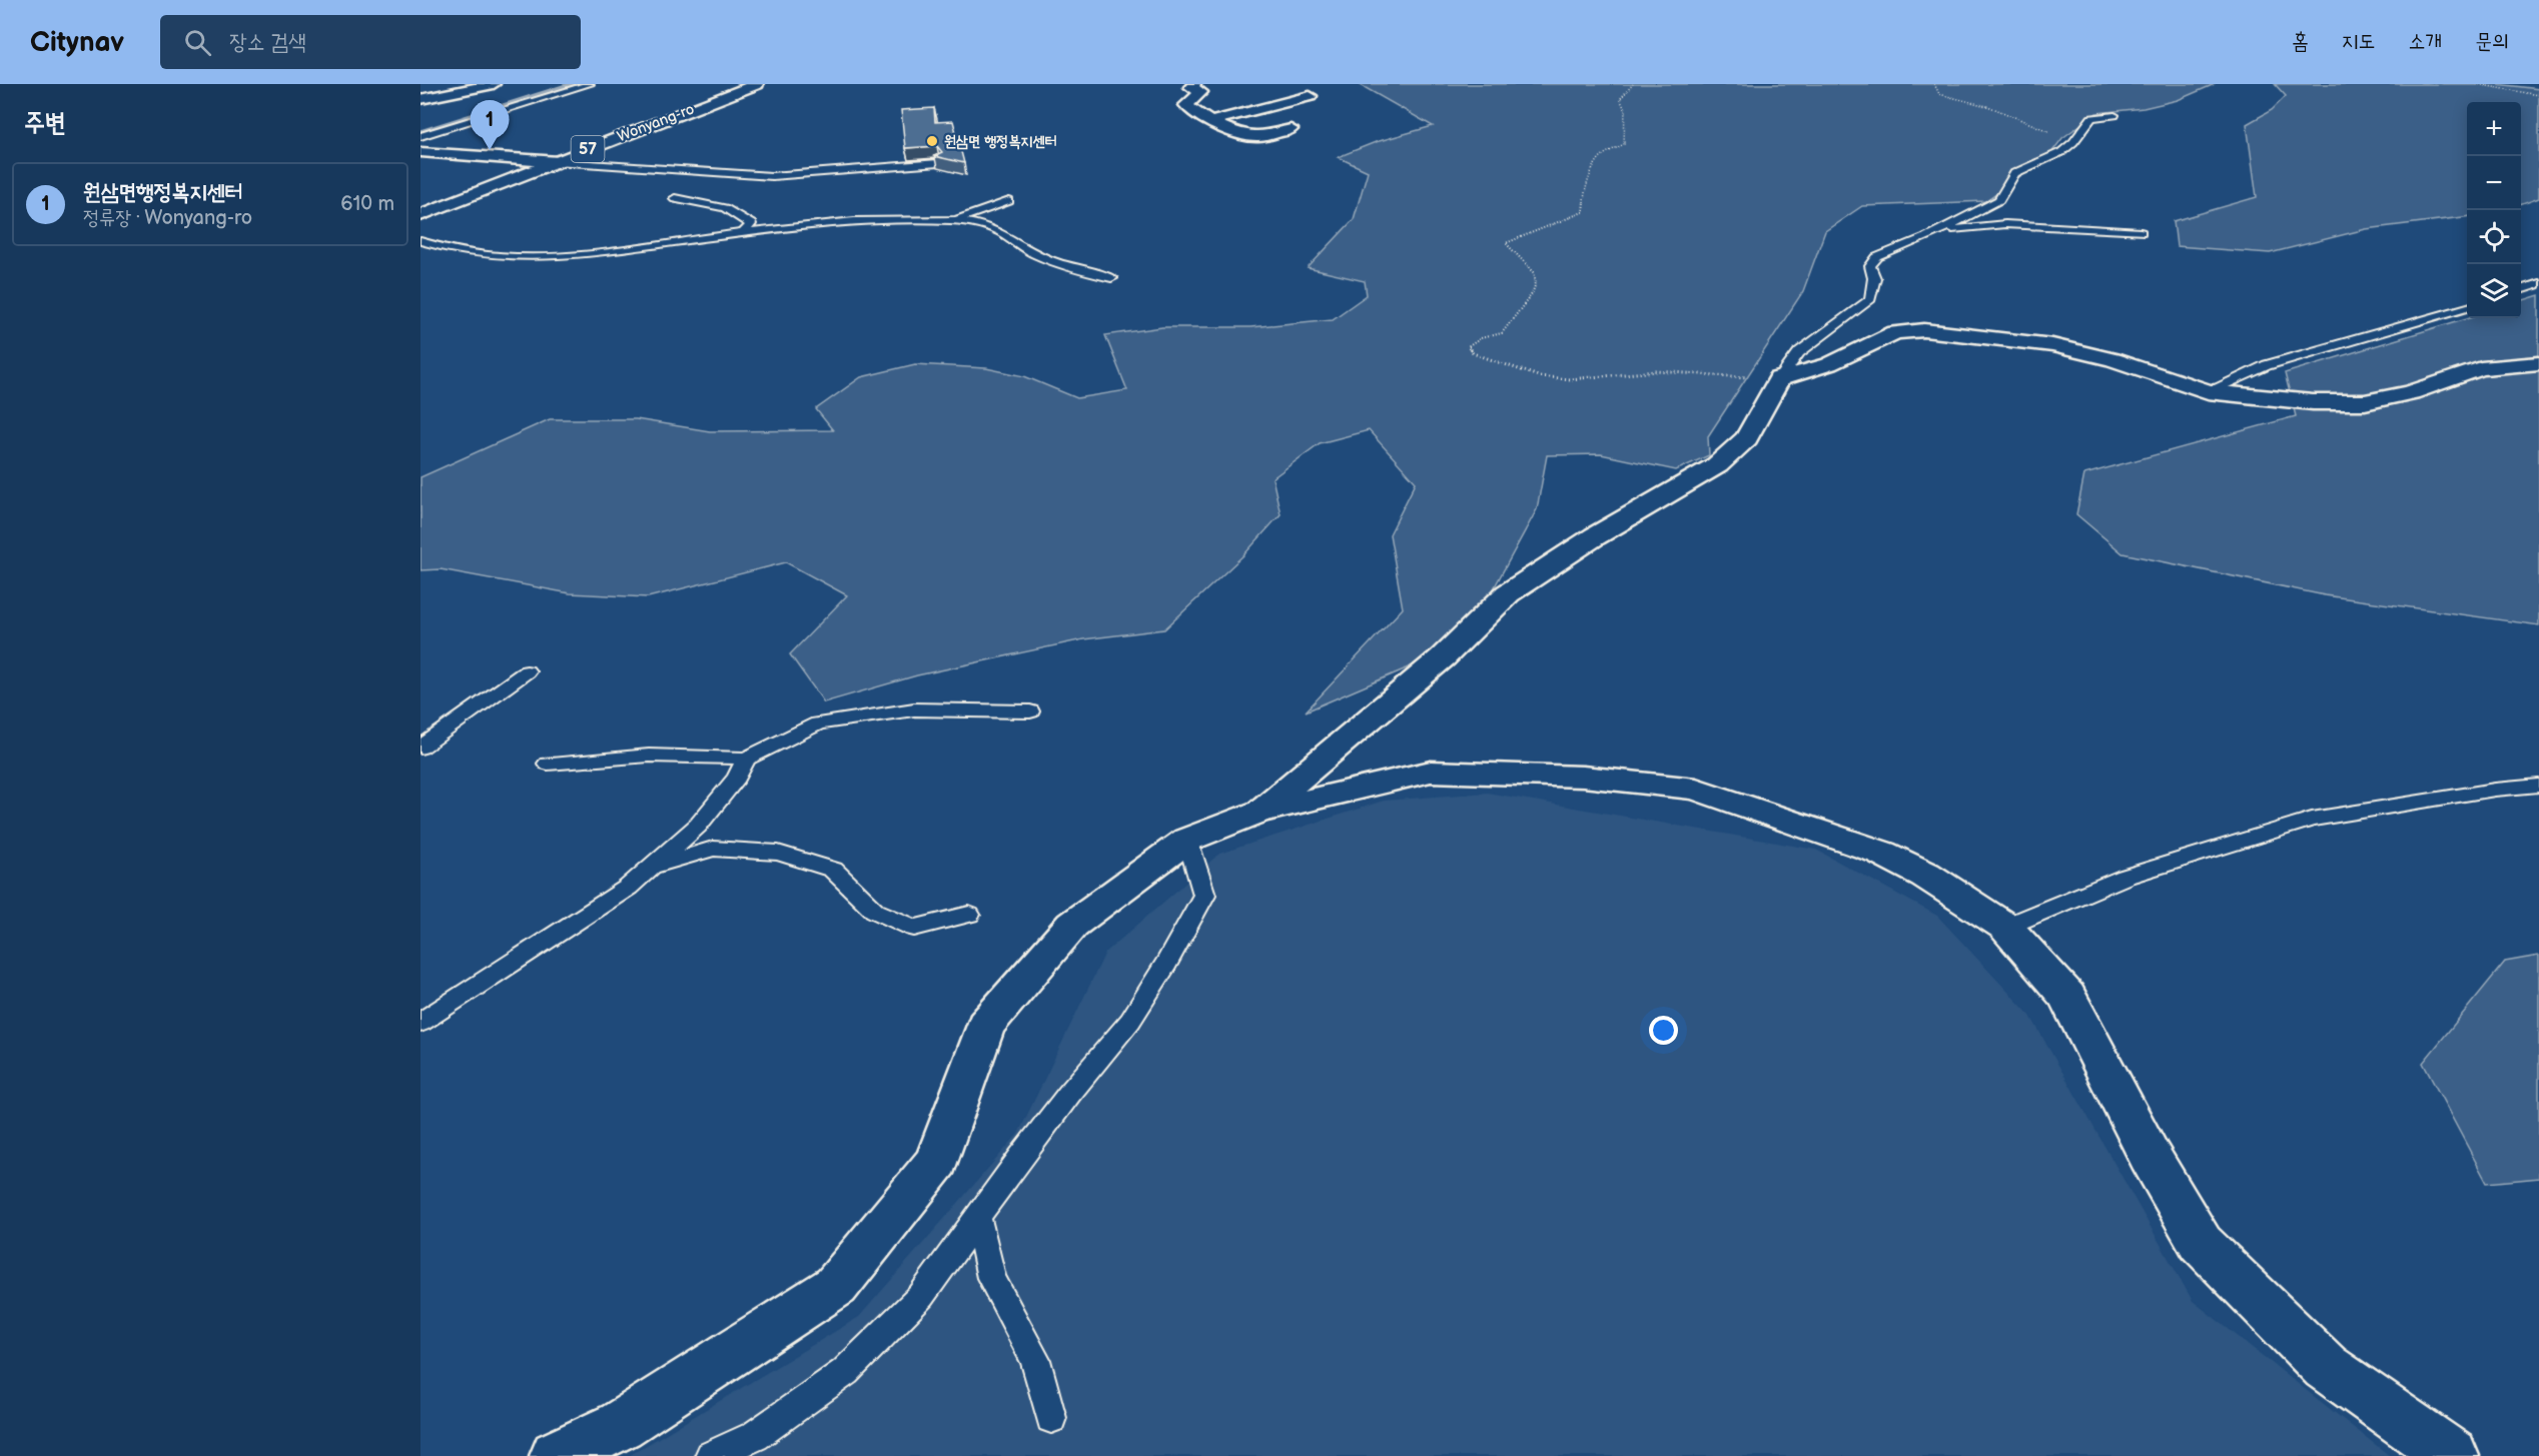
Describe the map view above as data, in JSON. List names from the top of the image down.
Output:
{
  "streets": {
    "street": ["Wonyang-ro", "57"]
  },
  "places": ["원삼면 행정복지센터"],
  "page": {
    "header": "Citynav",
    "search": "장소 검색",
    "nav": [
      "홈",
      "지도",
      "소개",
      "문의"
    ],
    "heading": "주변",
    "pins": "1",
    "map_buttons": ["+", "−"],
    "list": [
      {
        "mark": "1",
        "name": "원삼면행정복지센터",
        "note": "정류장 · Wonyang-ro",
        "value": "610 m"
      }
    ]
  }
}
